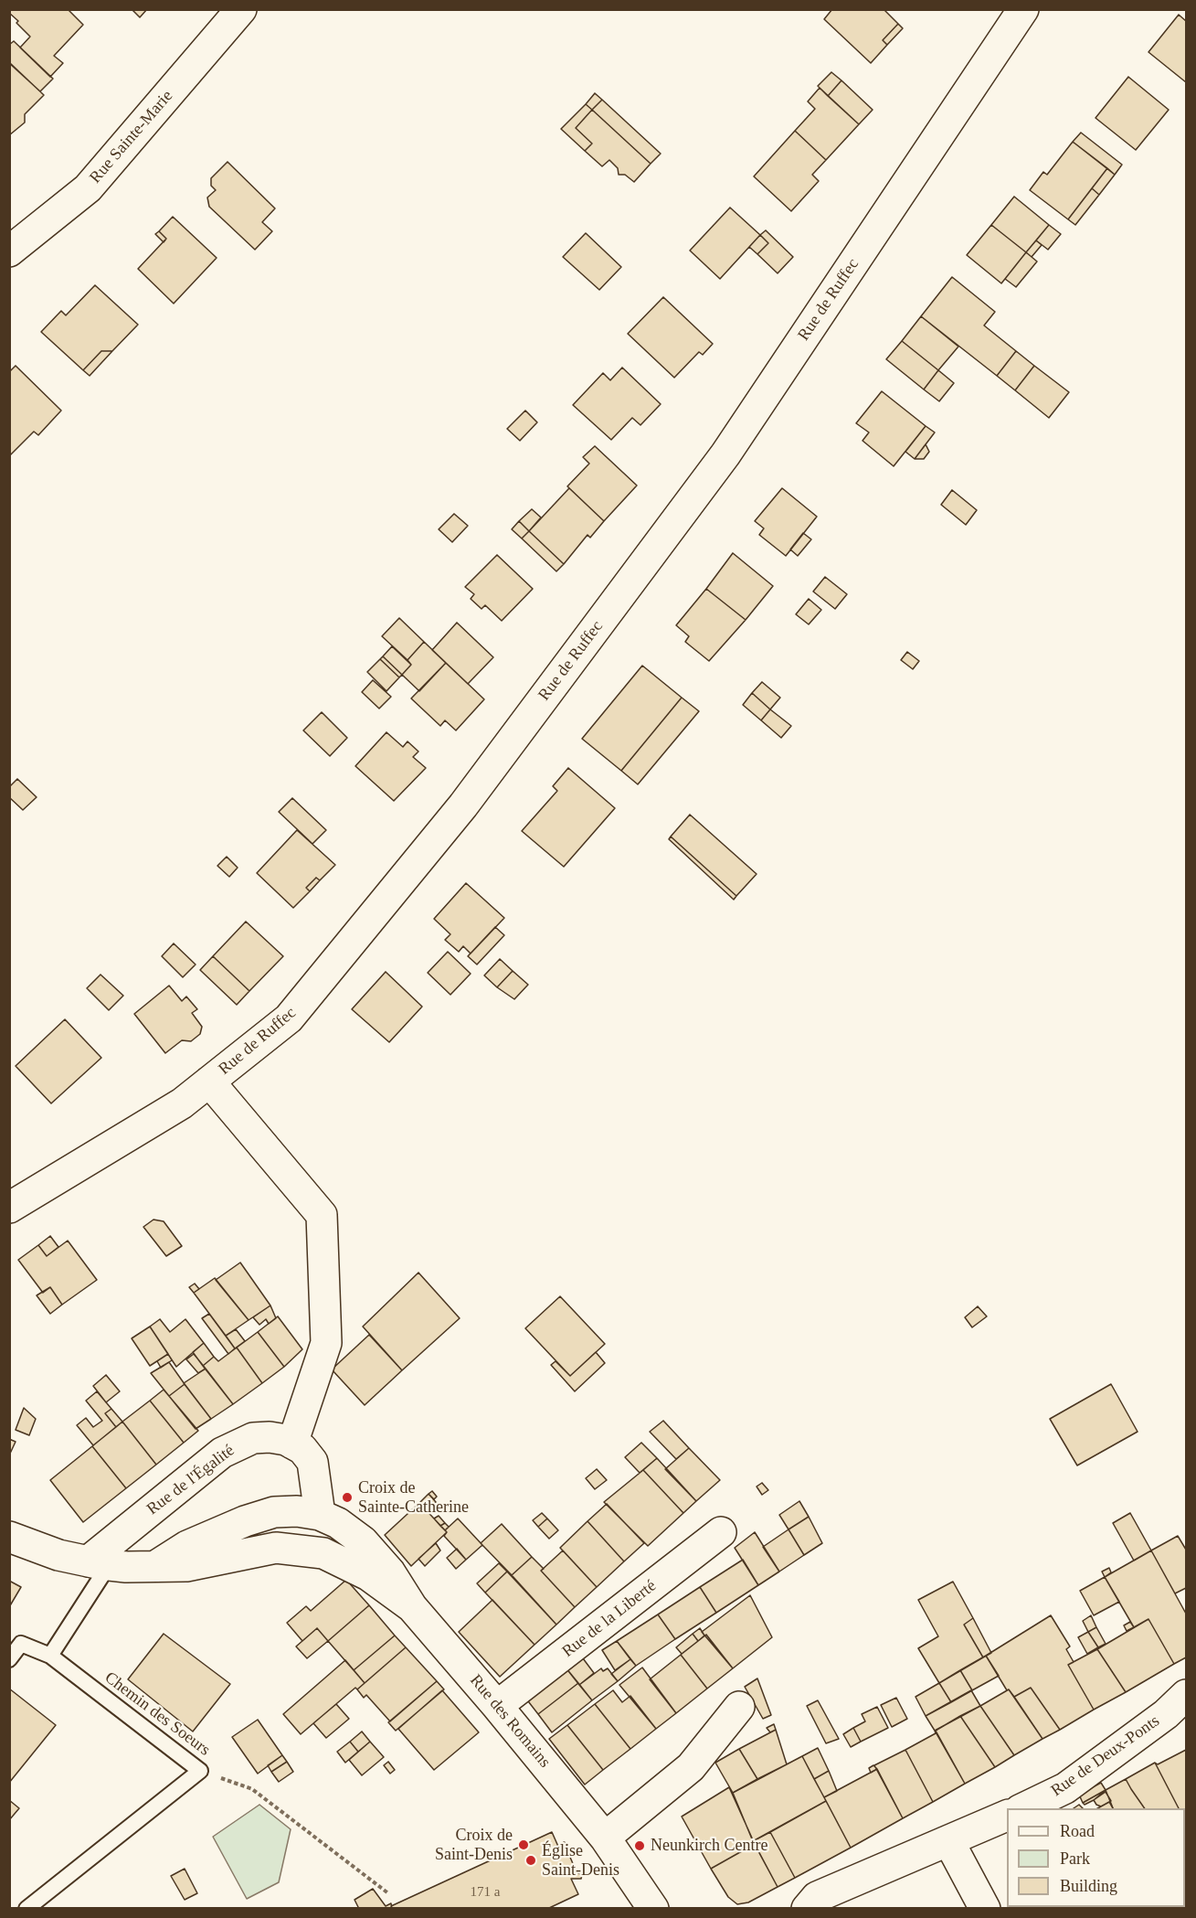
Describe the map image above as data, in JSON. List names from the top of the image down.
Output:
{
  "streets": {
    "street": [
      "Rue Sainte-Marie",
      "Rue de Ruffec",
      "Rue de l'Égalité",
      "Rue de la Liberté",
      "Rue des Romains",
      "Rue de Deux-Ponts"
    ],
    "lane": ["Chemin des Soeurs"]
  },
  "crossings": [
    ["Rue de l'Égalité", "Rue des Romains"],
    ["Rue de la Liberté", "Rue des Romains"]
  ],
  "places": [
    "Croix de Sainte-Catherine",
    "Croix de Saint-Denis",
    "Neunkirch Centre",
    "Église Saint-Denis"
  ],
  "house_numbers": ["171 a"],
  "legend": ["Road", "Park", "Building"]
}
